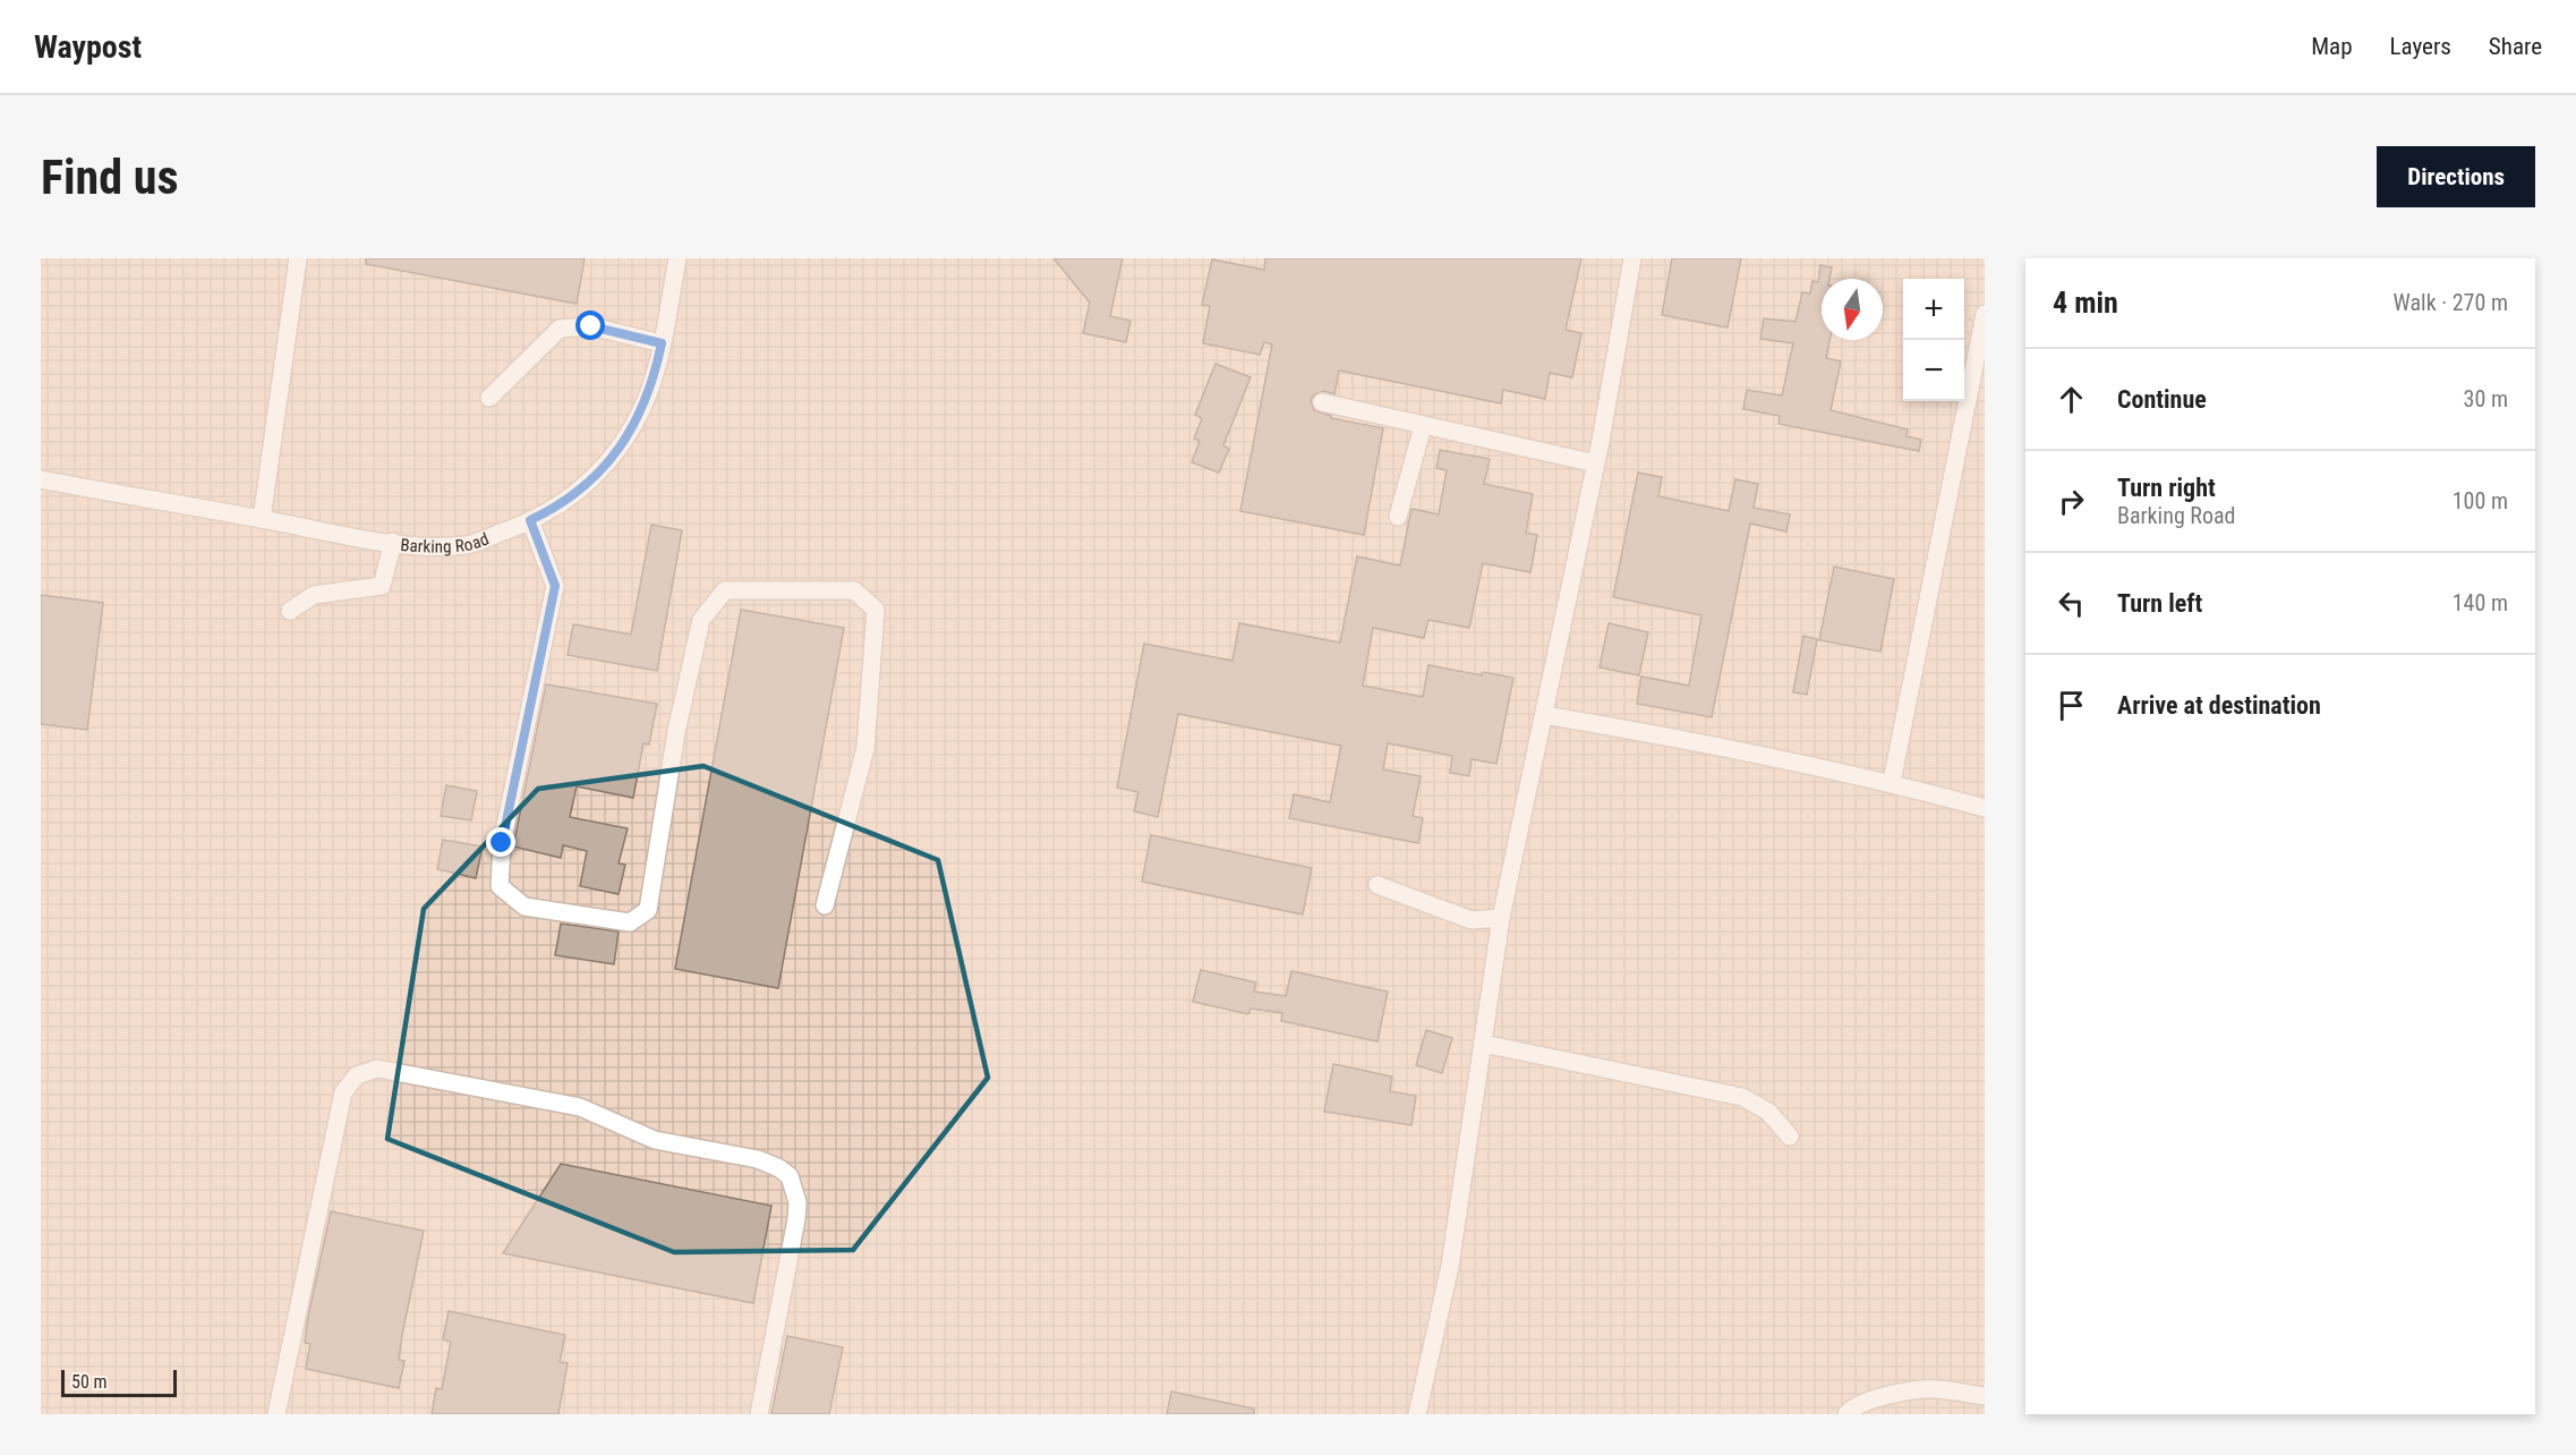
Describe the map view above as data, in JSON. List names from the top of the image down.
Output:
{
  "streets": {
    "street": ["Barking Road"]
  },
  "scale_bar": "50 m",
  "north": "bottom",
  "page": {
    "header": "Waypost",
    "nav": ["Map", "Layers", "Share"],
    "buttons": "Directions",
    "title": "Find us",
    "heading": ["4 min", "Walk · 270 m"],
    "map_buttons": ["+", "−"],
    "list": [
      ["Continue", "30 m"],
      ["Turn right", "Barking Road", "100 m"],
      ["Turn left", "140 m"],
      "Arrive at destination"
    ],
    "scale": "50 m"
  }
}
